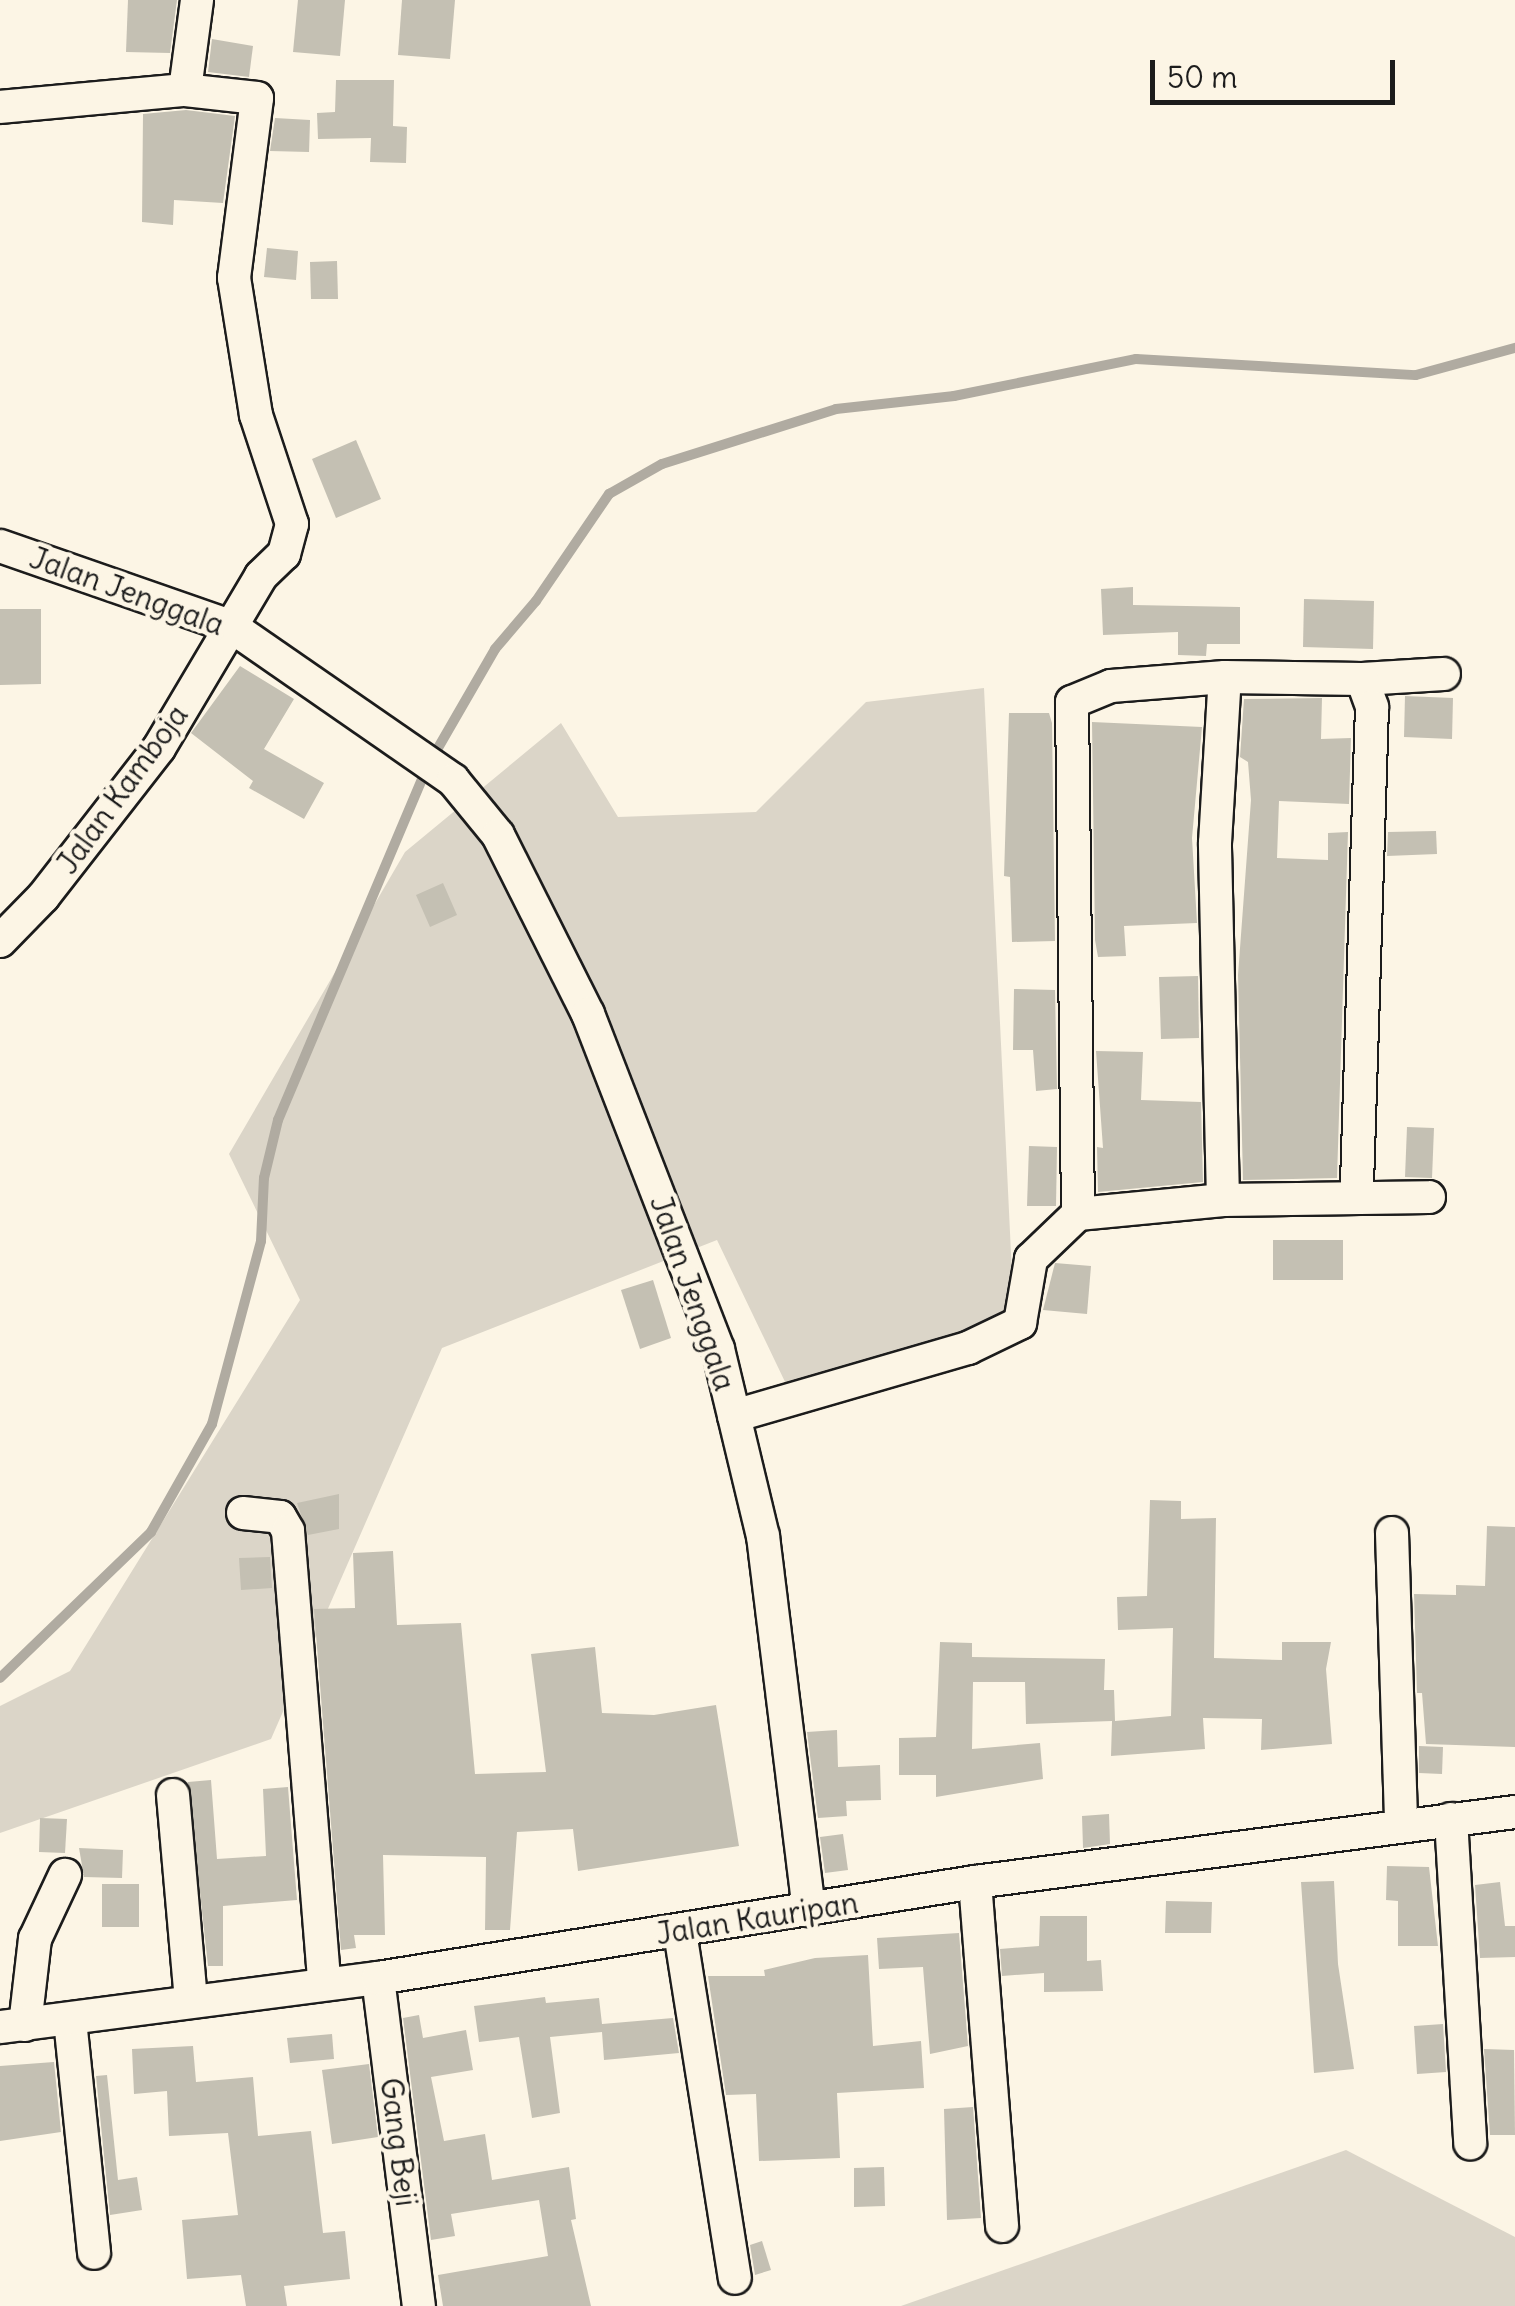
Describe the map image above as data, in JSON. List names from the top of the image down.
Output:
{
  "streets": {
    "street": [
      "Jalan Jenggala",
      "Jalan Kamboja",
      "Jalan Kauripan",
      "Gang Beji"
    ]
  },
  "crossings": [
    ["Jalan Jenggala", "Jalan Kamboja"],
    ["Jalan Jenggala", "Jalan Kauripan"],
    ["Jalan Kauripan", "Gang Beji"]
  ],
  "scale_bar": "50 m"
}
